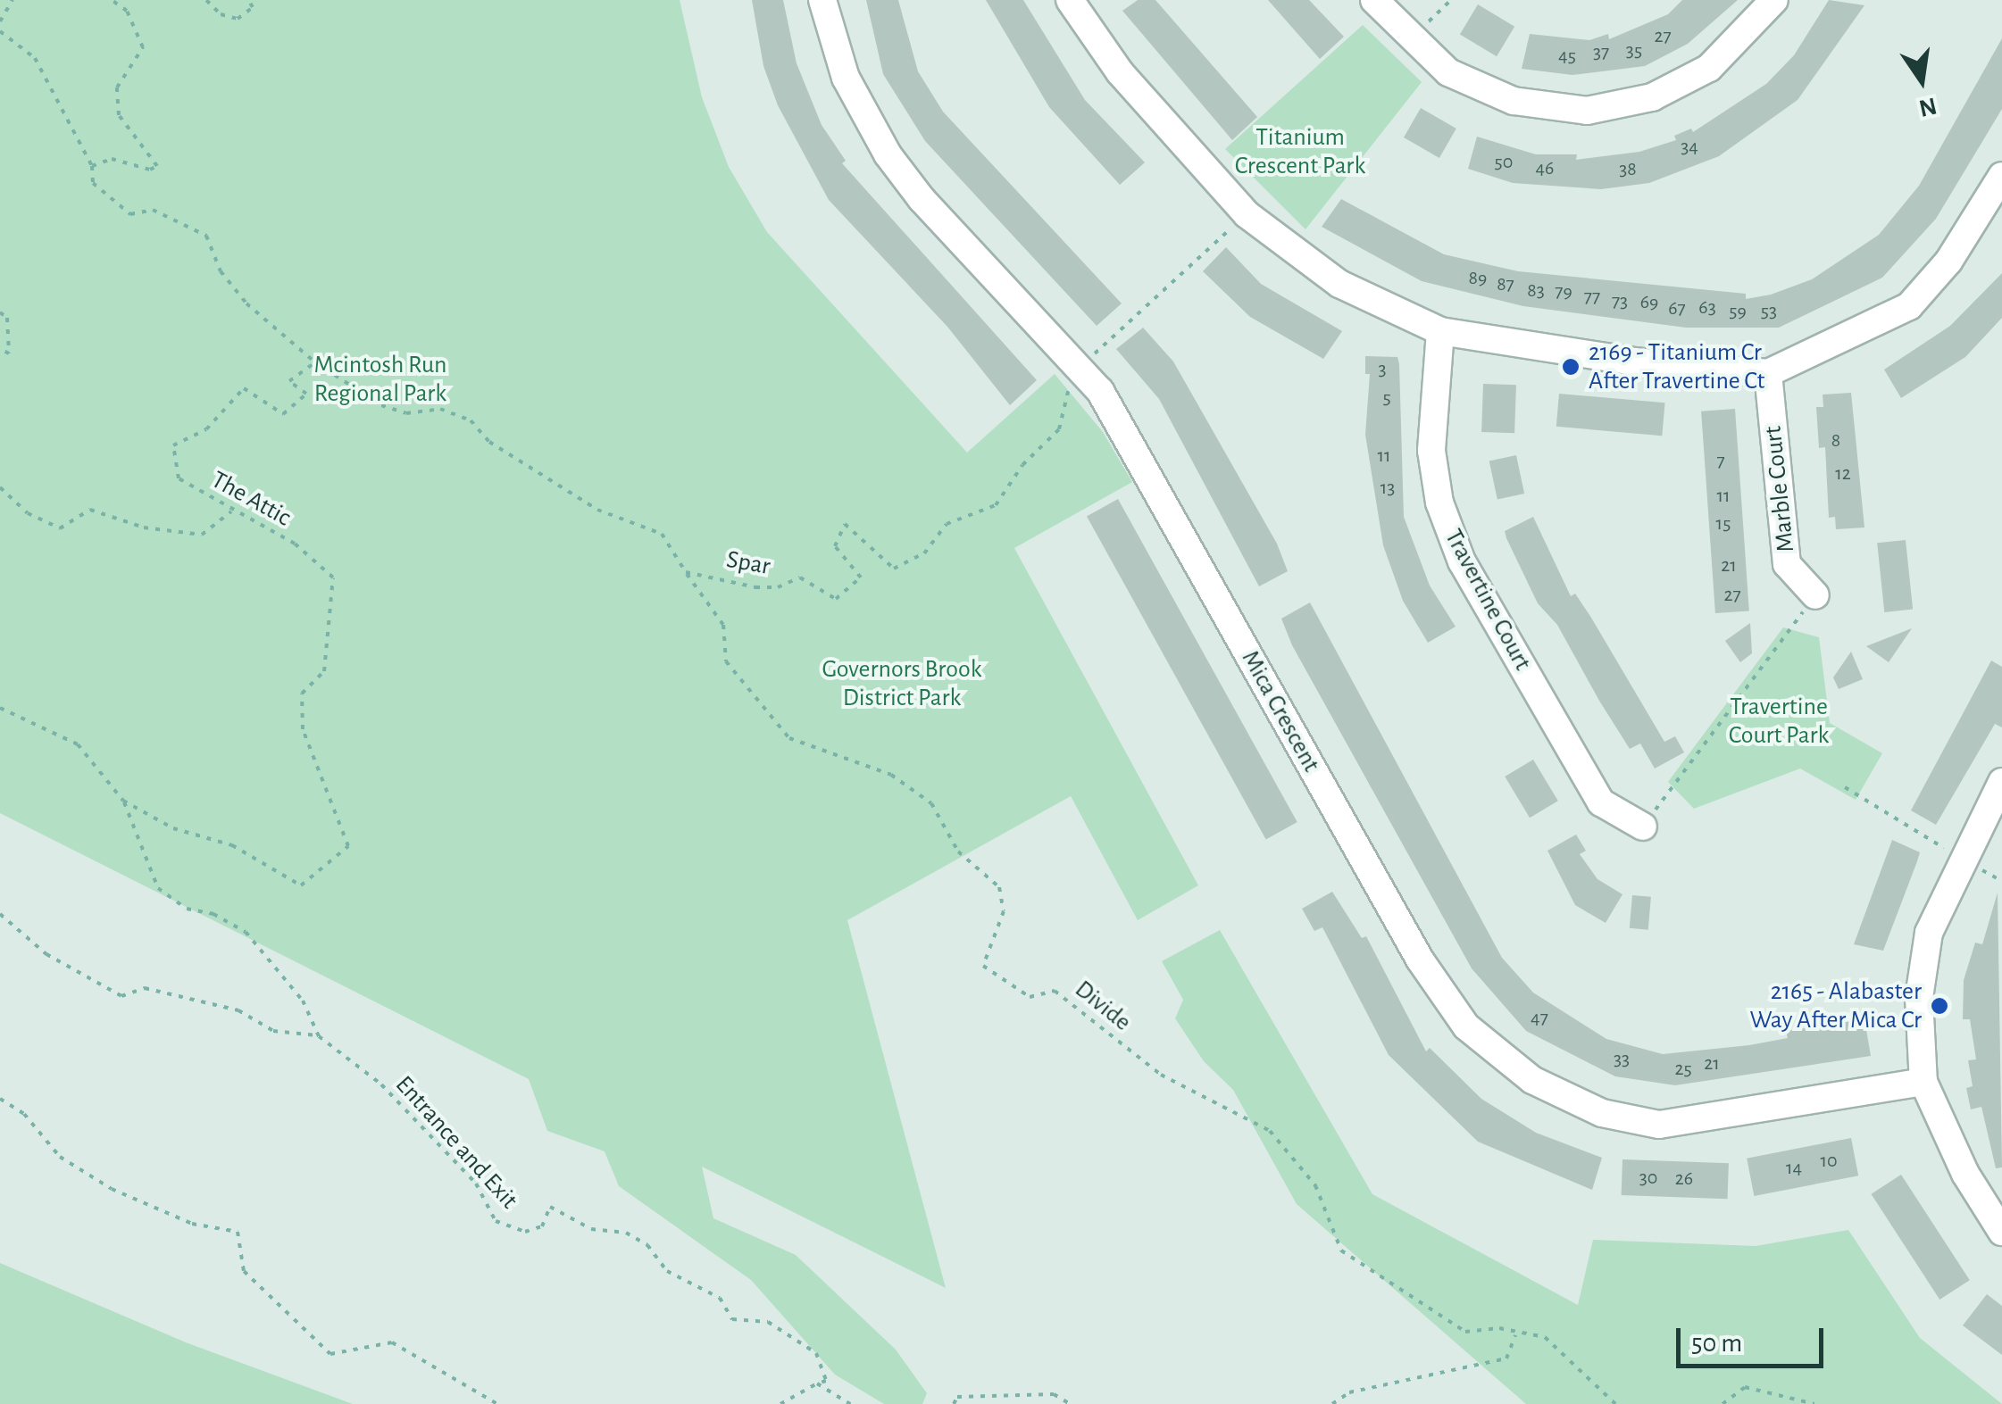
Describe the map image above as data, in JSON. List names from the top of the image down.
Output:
{
  "streets": {
    "street": ["Marble Court", "Travertine Court", "Mica Crescent"],
    "path": [
      "The Attic",
      "Spar",
      "Divide",
      "Entrance and Exit"
    ]
  },
  "crossings": [
    ["The Attic", "Entrance and Exit"],
    ["Spar", "Mica Crescent"],
    ["Spar", "Divide"]
  ],
  "parks": [
    "Titanium Crescent Park",
    "Mcintosh Run Regional Park",
    "Governors Brook District Park",
    "Travertine Court Park"
  ],
  "places": ["2169 - Titanium Cr After Travertine Ct", "2165 - Alabaster Way After Mica Cr"],
  "house_numbers": [
    "27",
    "35",
    "37",
    "45",
    "34",
    "50",
    "46",
    "38",
    "89",
    "87",
    "83",
    "79",
    "77",
    "73",
    "69",
    "63",
    "67",
    "59",
    "53",
    "3",
    "5",
    "8",
    "11",
    "7",
    "12",
    "13",
    "11",
    "15",
    "21",
    "27",
    "47",
    "33",
    "21",
    "25",
    "10",
    "14",
    "30",
    "26"
  ],
  "scale_bar": "50 m",
  "north": "bottom"
}
